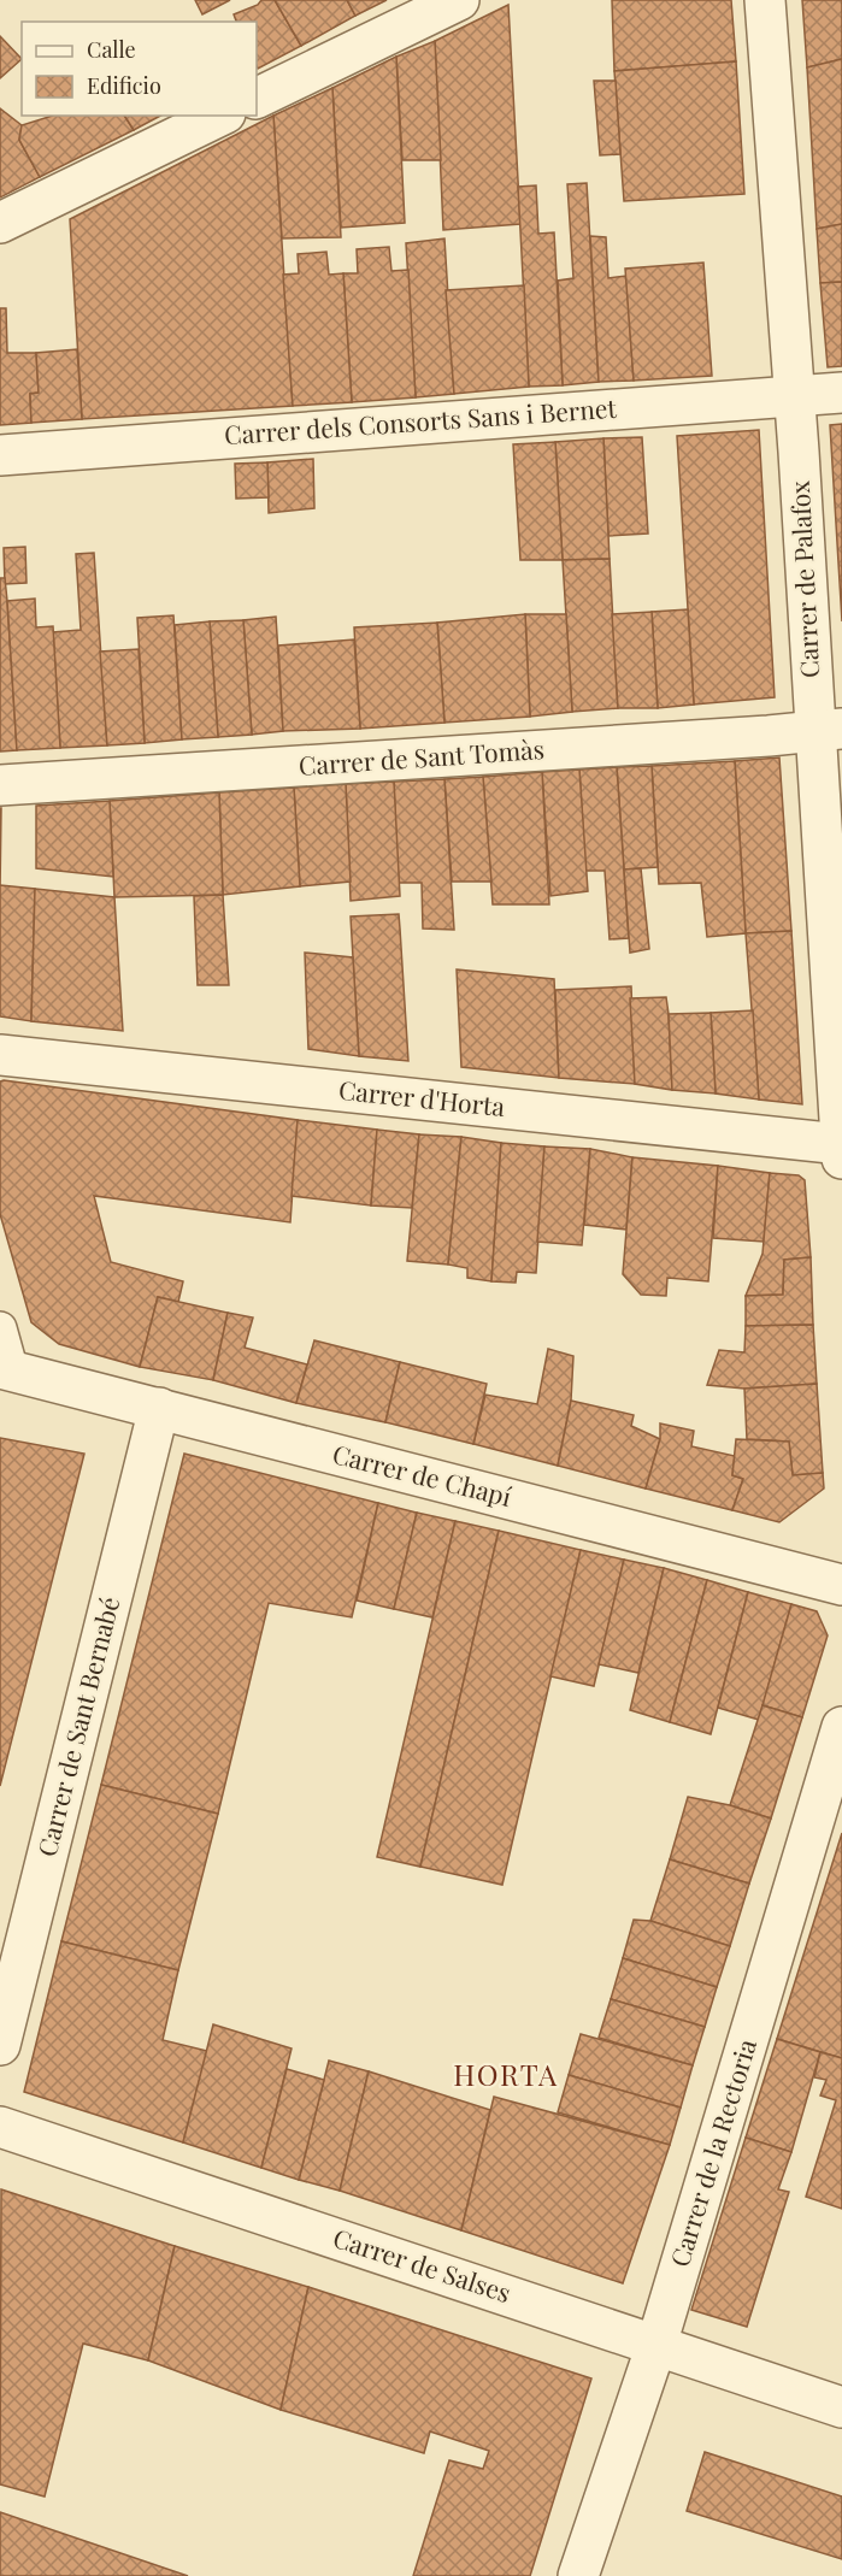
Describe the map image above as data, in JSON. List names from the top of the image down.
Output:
{
  "streets": {
    "street": [
      "Carrer dels Consorts Sans i Bernet",
      "Carrer de Palafox",
      "Carrer de Sant Tomàs",
      "Carrer d'Horta",
      "Carrer de Chapí",
      "Carrer de Sant Bernabé",
      "Carrer de la Rectoria",
      "Carrer de Salses"
    ]
  },
  "crossings": [
    ["Carrer dels Consorts Sans i Bernet", "Carrer de Palafox"],
    ["Carrer de Palafox", "Carrer de Sant Tomàs"],
    ["Carrer de Palafox", "Carrer d'Horta"],
    ["Carrer de Chapí", "Carrer de Sant Bernabé"],
    ["Carrer de la Rectoria", "Carrer de Salses"]
  ],
  "districts": ["HORTA"],
  "legend": ["Calle", "Edificio"]
}
